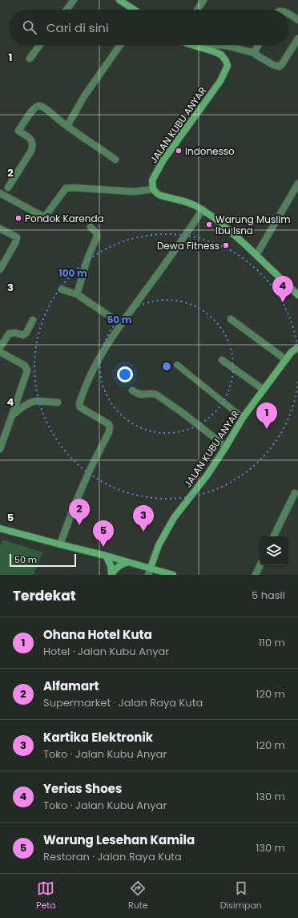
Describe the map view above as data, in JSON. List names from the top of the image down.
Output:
{
  "streets": {
    "street": ["JALAN KUBU ANYAR"]
  },
  "places": [
    "Indonesso",
    "Pondok Karenda",
    "Warung Muslim Ibu Isna",
    "Dewa Fitness"
  ],
  "scale_bar": "50 m",
  "page": {
    "search": "Cari di sini",
    "pins": [
      "4",
      "1",
      "2",
      "3",
      "5"
    ],
    "scale": "50 m",
    "heading": ["Terdekat", "5 hasil"],
    "list": [
      {
        "mark": "1",
        "name": "Ohana Hotel Kuta",
        "note": "Hotel · Jalan Kubu Anyar",
        "value": "110 m"
      },
      {
        "mark": "2",
        "name": "Alfamart",
        "note": "Supermarket · Jalan Raya Kuta",
        "value": "120 m"
      },
      {
        "mark": "3",
        "name": "Kartika Elektronik",
        "note": "Toko · Jalan Kubu Anyar",
        "value": "120 m"
      },
      {
        "mark": "4",
        "name": "Yerias Shoes",
        "note": "Toko · Jalan Kubu Anyar",
        "value": "130 m"
      },
      {
        "mark": "5",
        "name": "Warung Lesehan Kamila",
        "note": "Restoran · Jalan Raya Kuta",
        "value": "130 m"
      }
    ],
    "nav": ["Peta", "Rute", "Disimpan"]
  },
  "grid": {
    "rows": [
      "1",
      "2",
      "3",
      "4",
      "5"
    ]
  },
  "rings": ["100 m", "50 m"]
}
